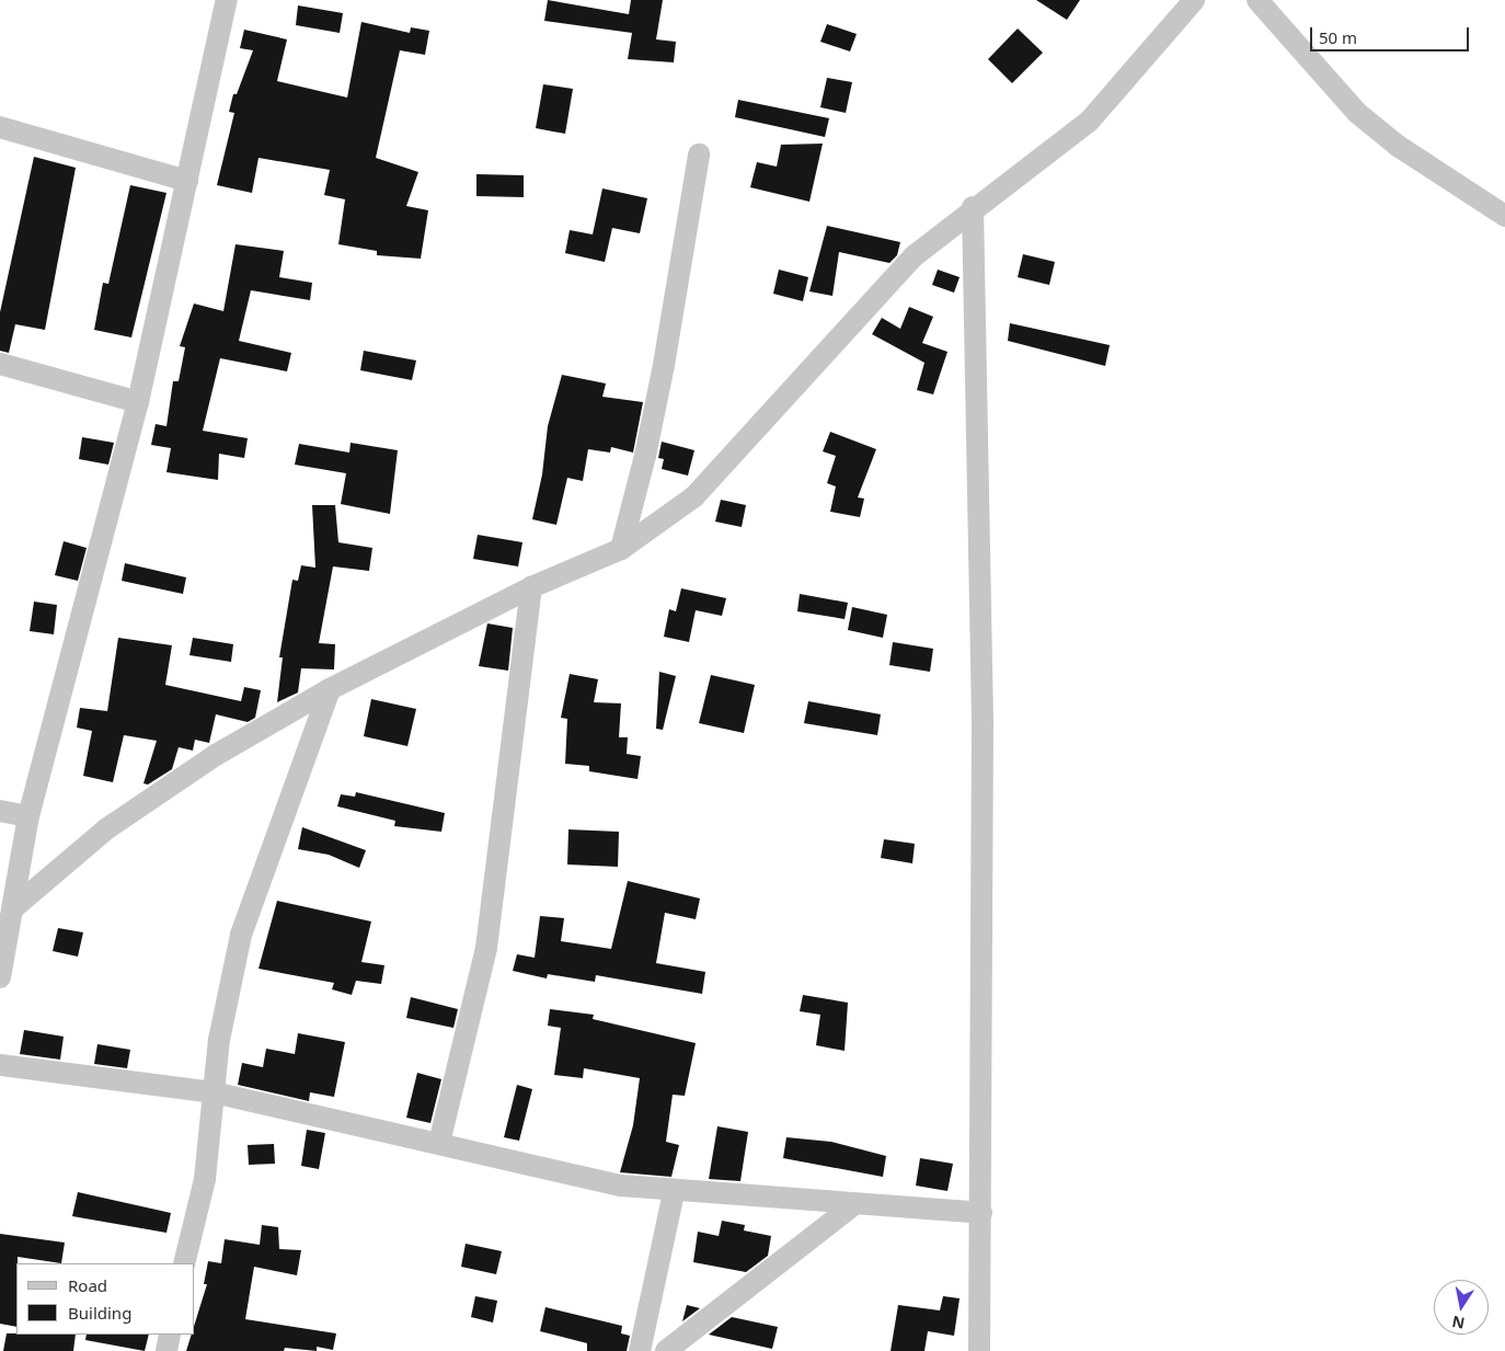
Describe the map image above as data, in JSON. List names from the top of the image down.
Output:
{
  "legend": ["Road", "Building"],
  "scale_bar": "50 m",
  "north": "bottom"
}
